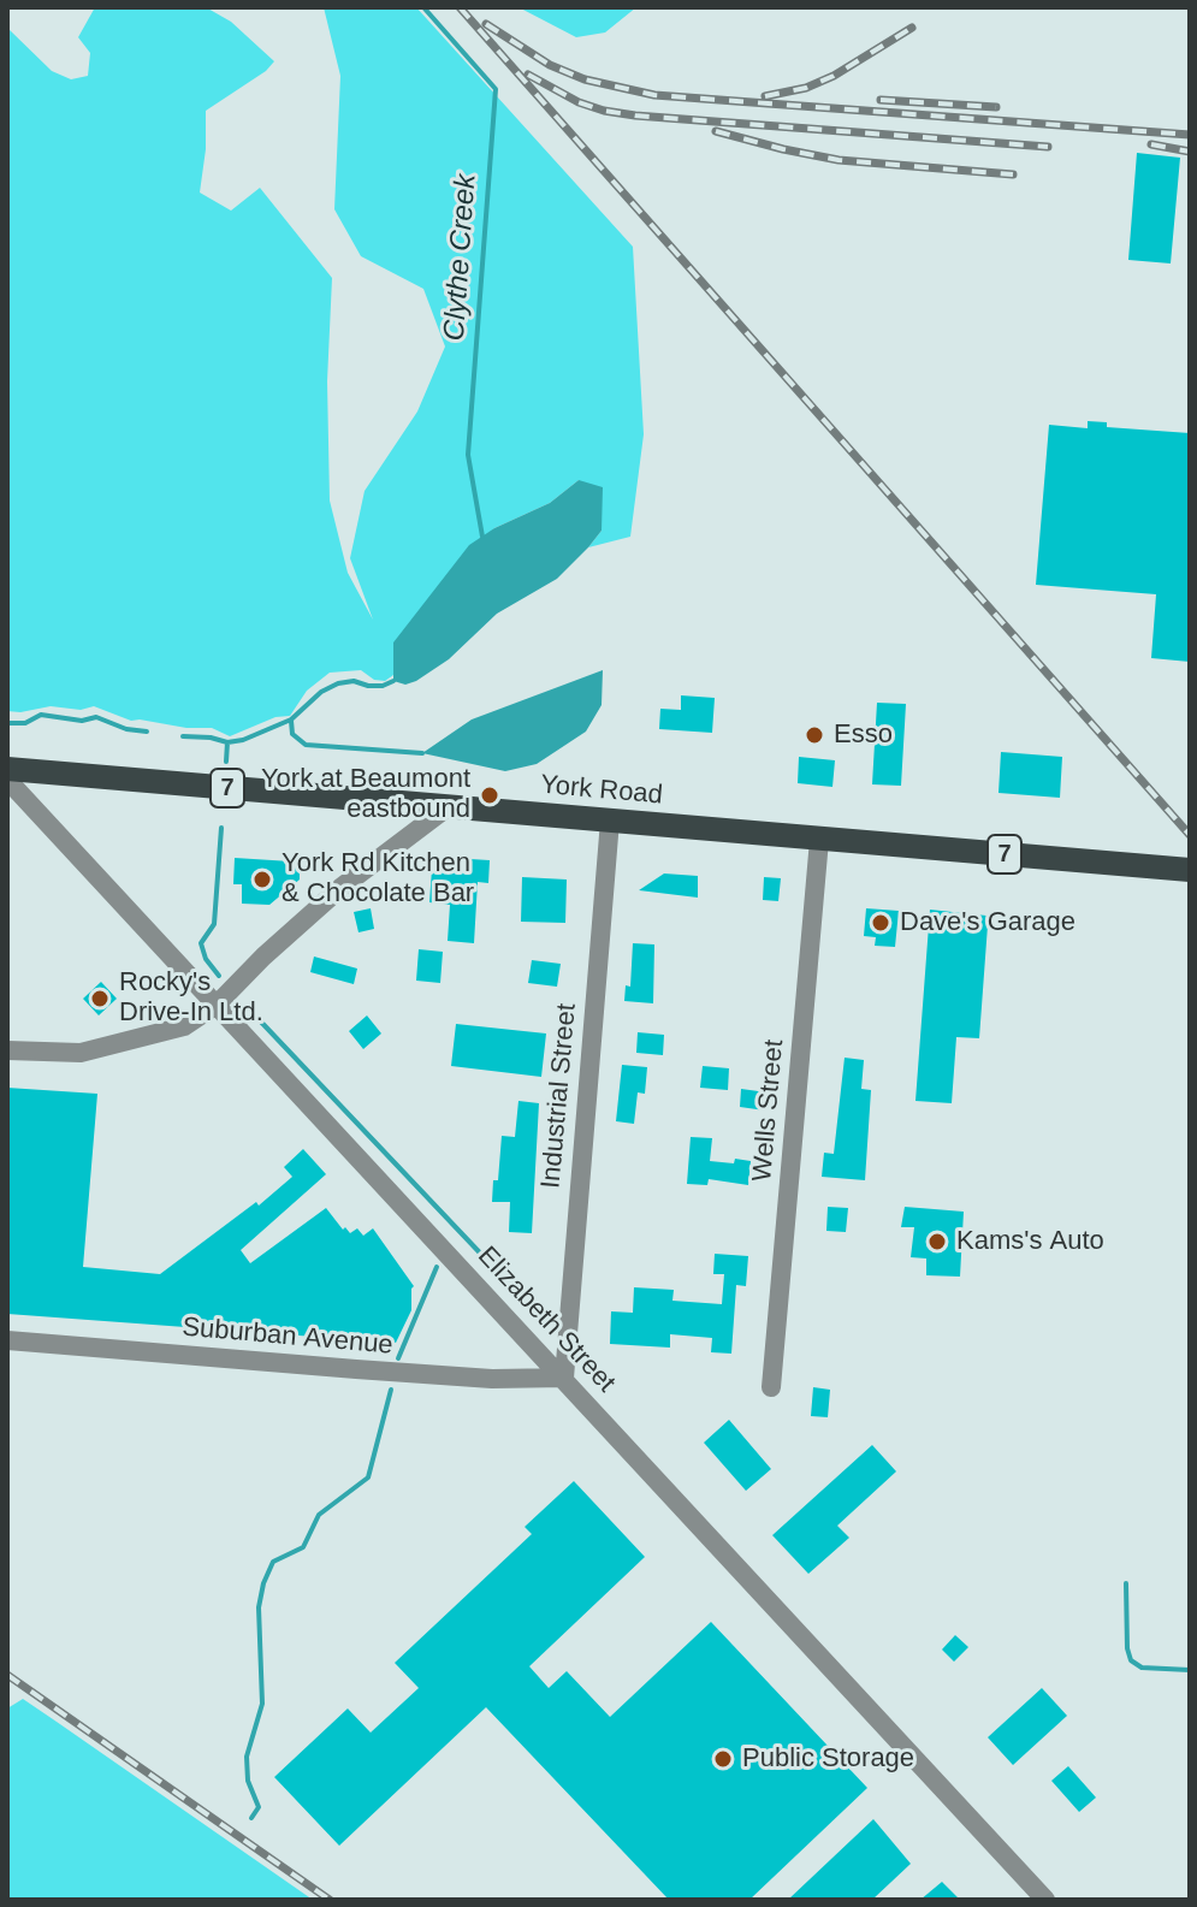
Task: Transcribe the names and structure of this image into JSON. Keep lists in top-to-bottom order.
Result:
{
  "streets": {
    "main road": ["7", "York Road"],
    "street": [
      "Industrial Street",
      "Wells Street",
      "Elizabeth Street",
      "Suburban Avenue"
    ]
  },
  "crossings": [
    ["York Road", "Industrial Street"],
    ["York Road", "Wells Street"],
    ["Industrial Street", "Elizabeth Street"],
    ["Industrial Street", "Suburban Avenue"],
    ["Elizabeth Street", "Suburban Avenue"]
  ],
  "water": ["Clythe Creek"],
  "places": [
    "Esso",
    "York at Beaumont eastbound",
    "York Rd Kitchen & Chocolate Bar",
    "Dave's Garage",
    "Rocky's Drive-In Ltd.",
    "Kams's Auto",
    "Public Storage"
  ]
}
